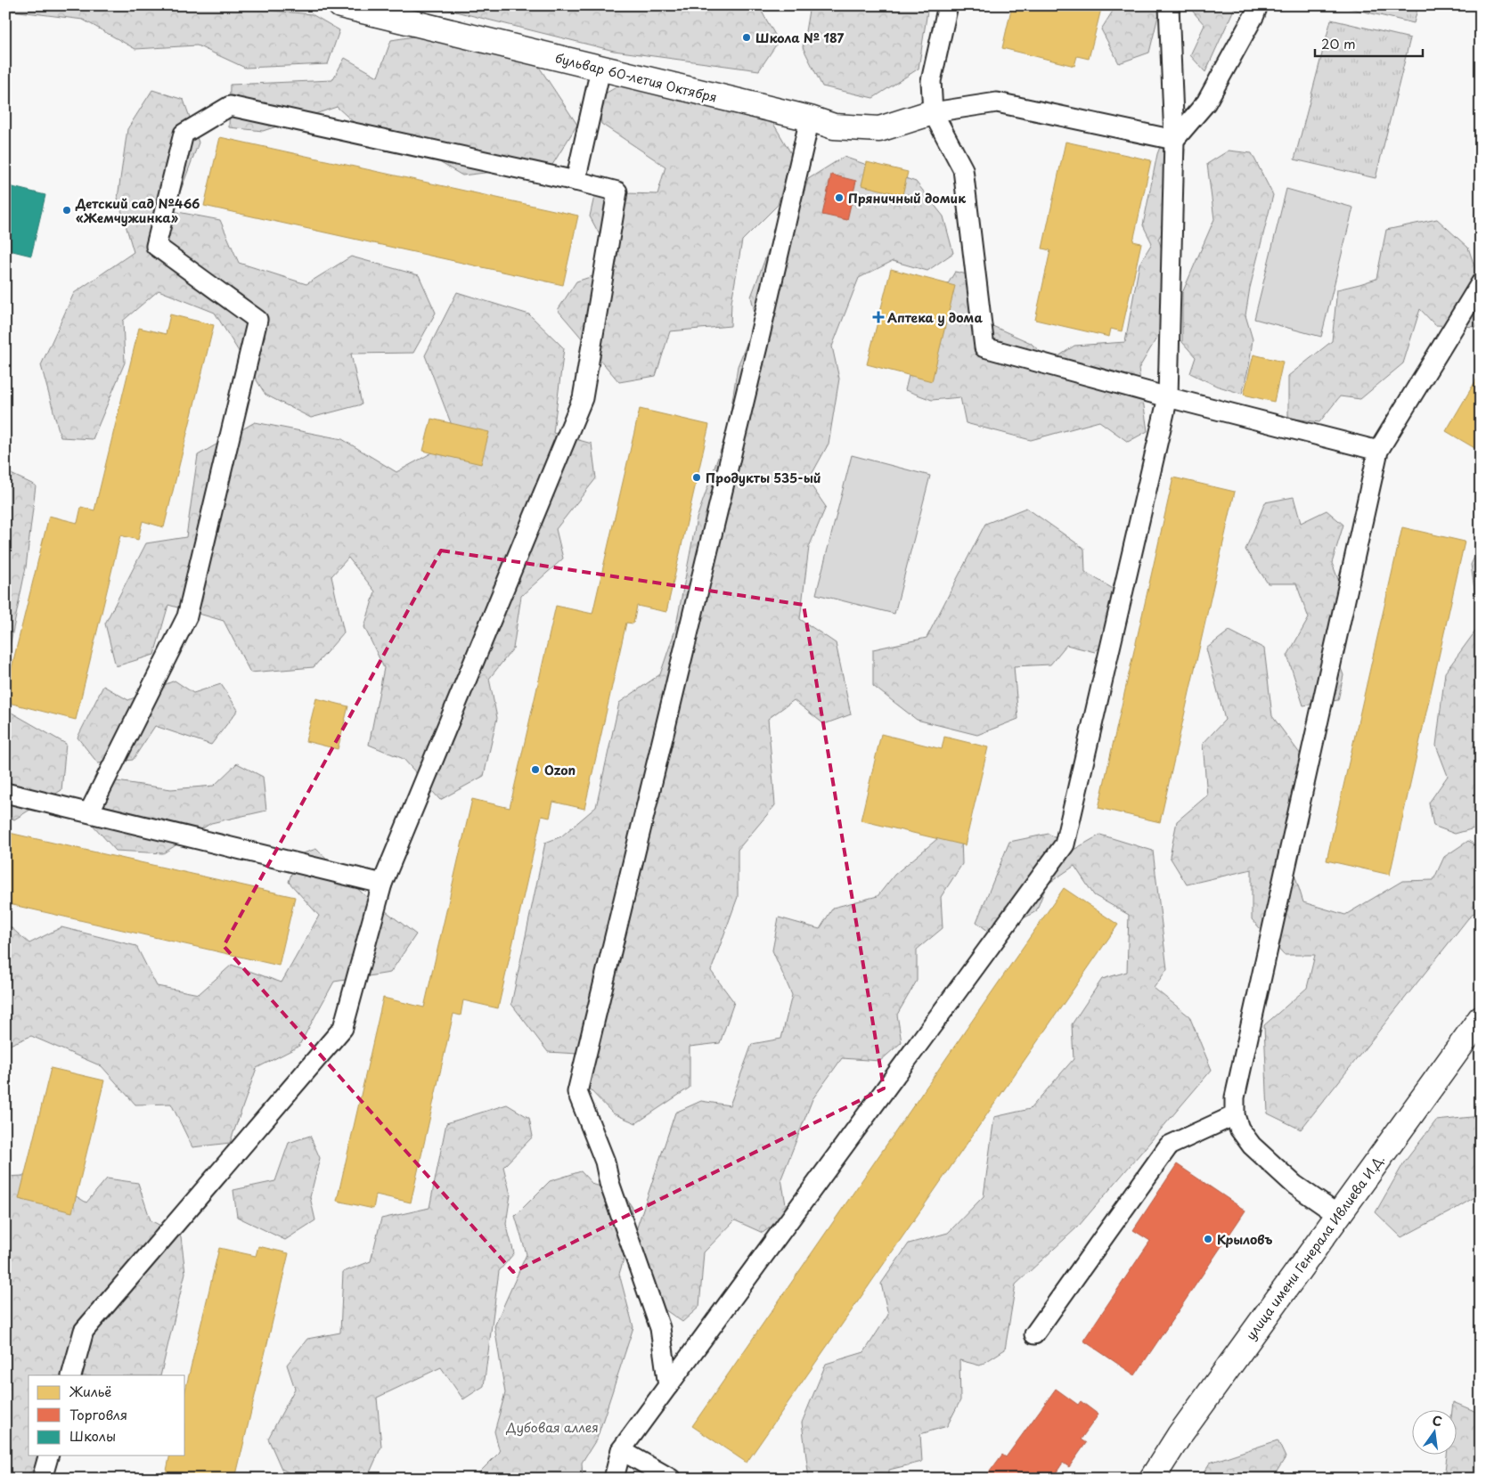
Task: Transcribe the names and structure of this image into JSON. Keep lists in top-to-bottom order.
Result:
{
  "streets": {
    "street": ["бульвар 60-летия Октября", "улица имени Генерала Ивлиева И.Д."]
  },
  "parks": ["Дубовая аллея"],
  "places": {
    "other": [
      "Школа № 187",
      "Пряничный домик",
      "Детский сад №466 «Жемчужинка»",
      "Продукты 535-ый",
      "Ozon",
      "Крыловъ"
    ],
    "health": ["Аптека у дома"]
  },
  "legend": ["Жильё", "Торговля", "Школы"],
  "scale_bar": "20 m",
  "north": "top"
}
